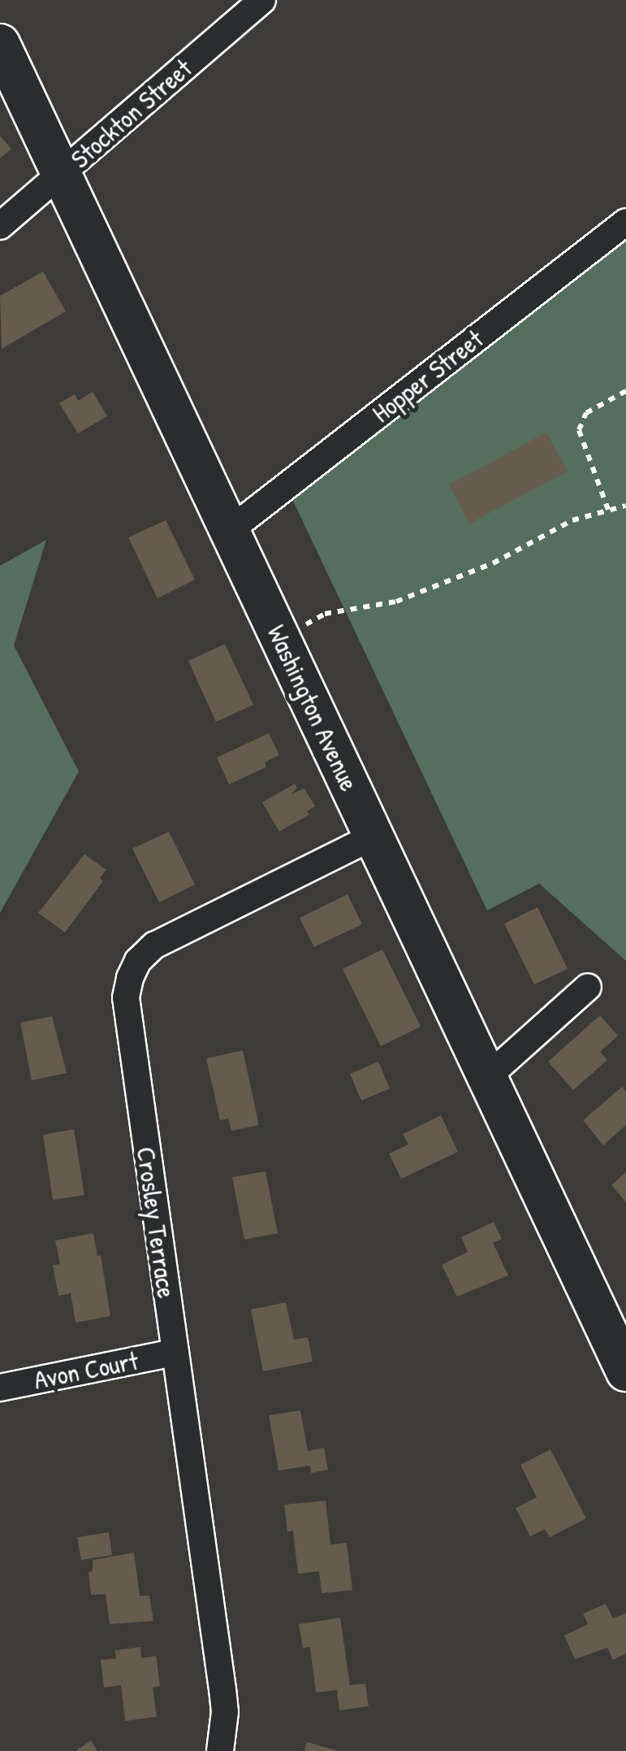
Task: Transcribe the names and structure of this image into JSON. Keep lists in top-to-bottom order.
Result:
{
  "streets": {
    "street": [
      "Stockton Street",
      "Hopper Street",
      "Washington Avenue",
      "Crosley Terrace",
      "Avon Court"
    ]
  },
  "crossings": [
    ["Stockton Street", "Washington Avenue"],
    ["Hopper Street", "Washington Avenue"],
    ["Washington Avenue", "Crosley Terrace"],
    ["Crosley Terrace", "Avon Court"]
  ]
}
